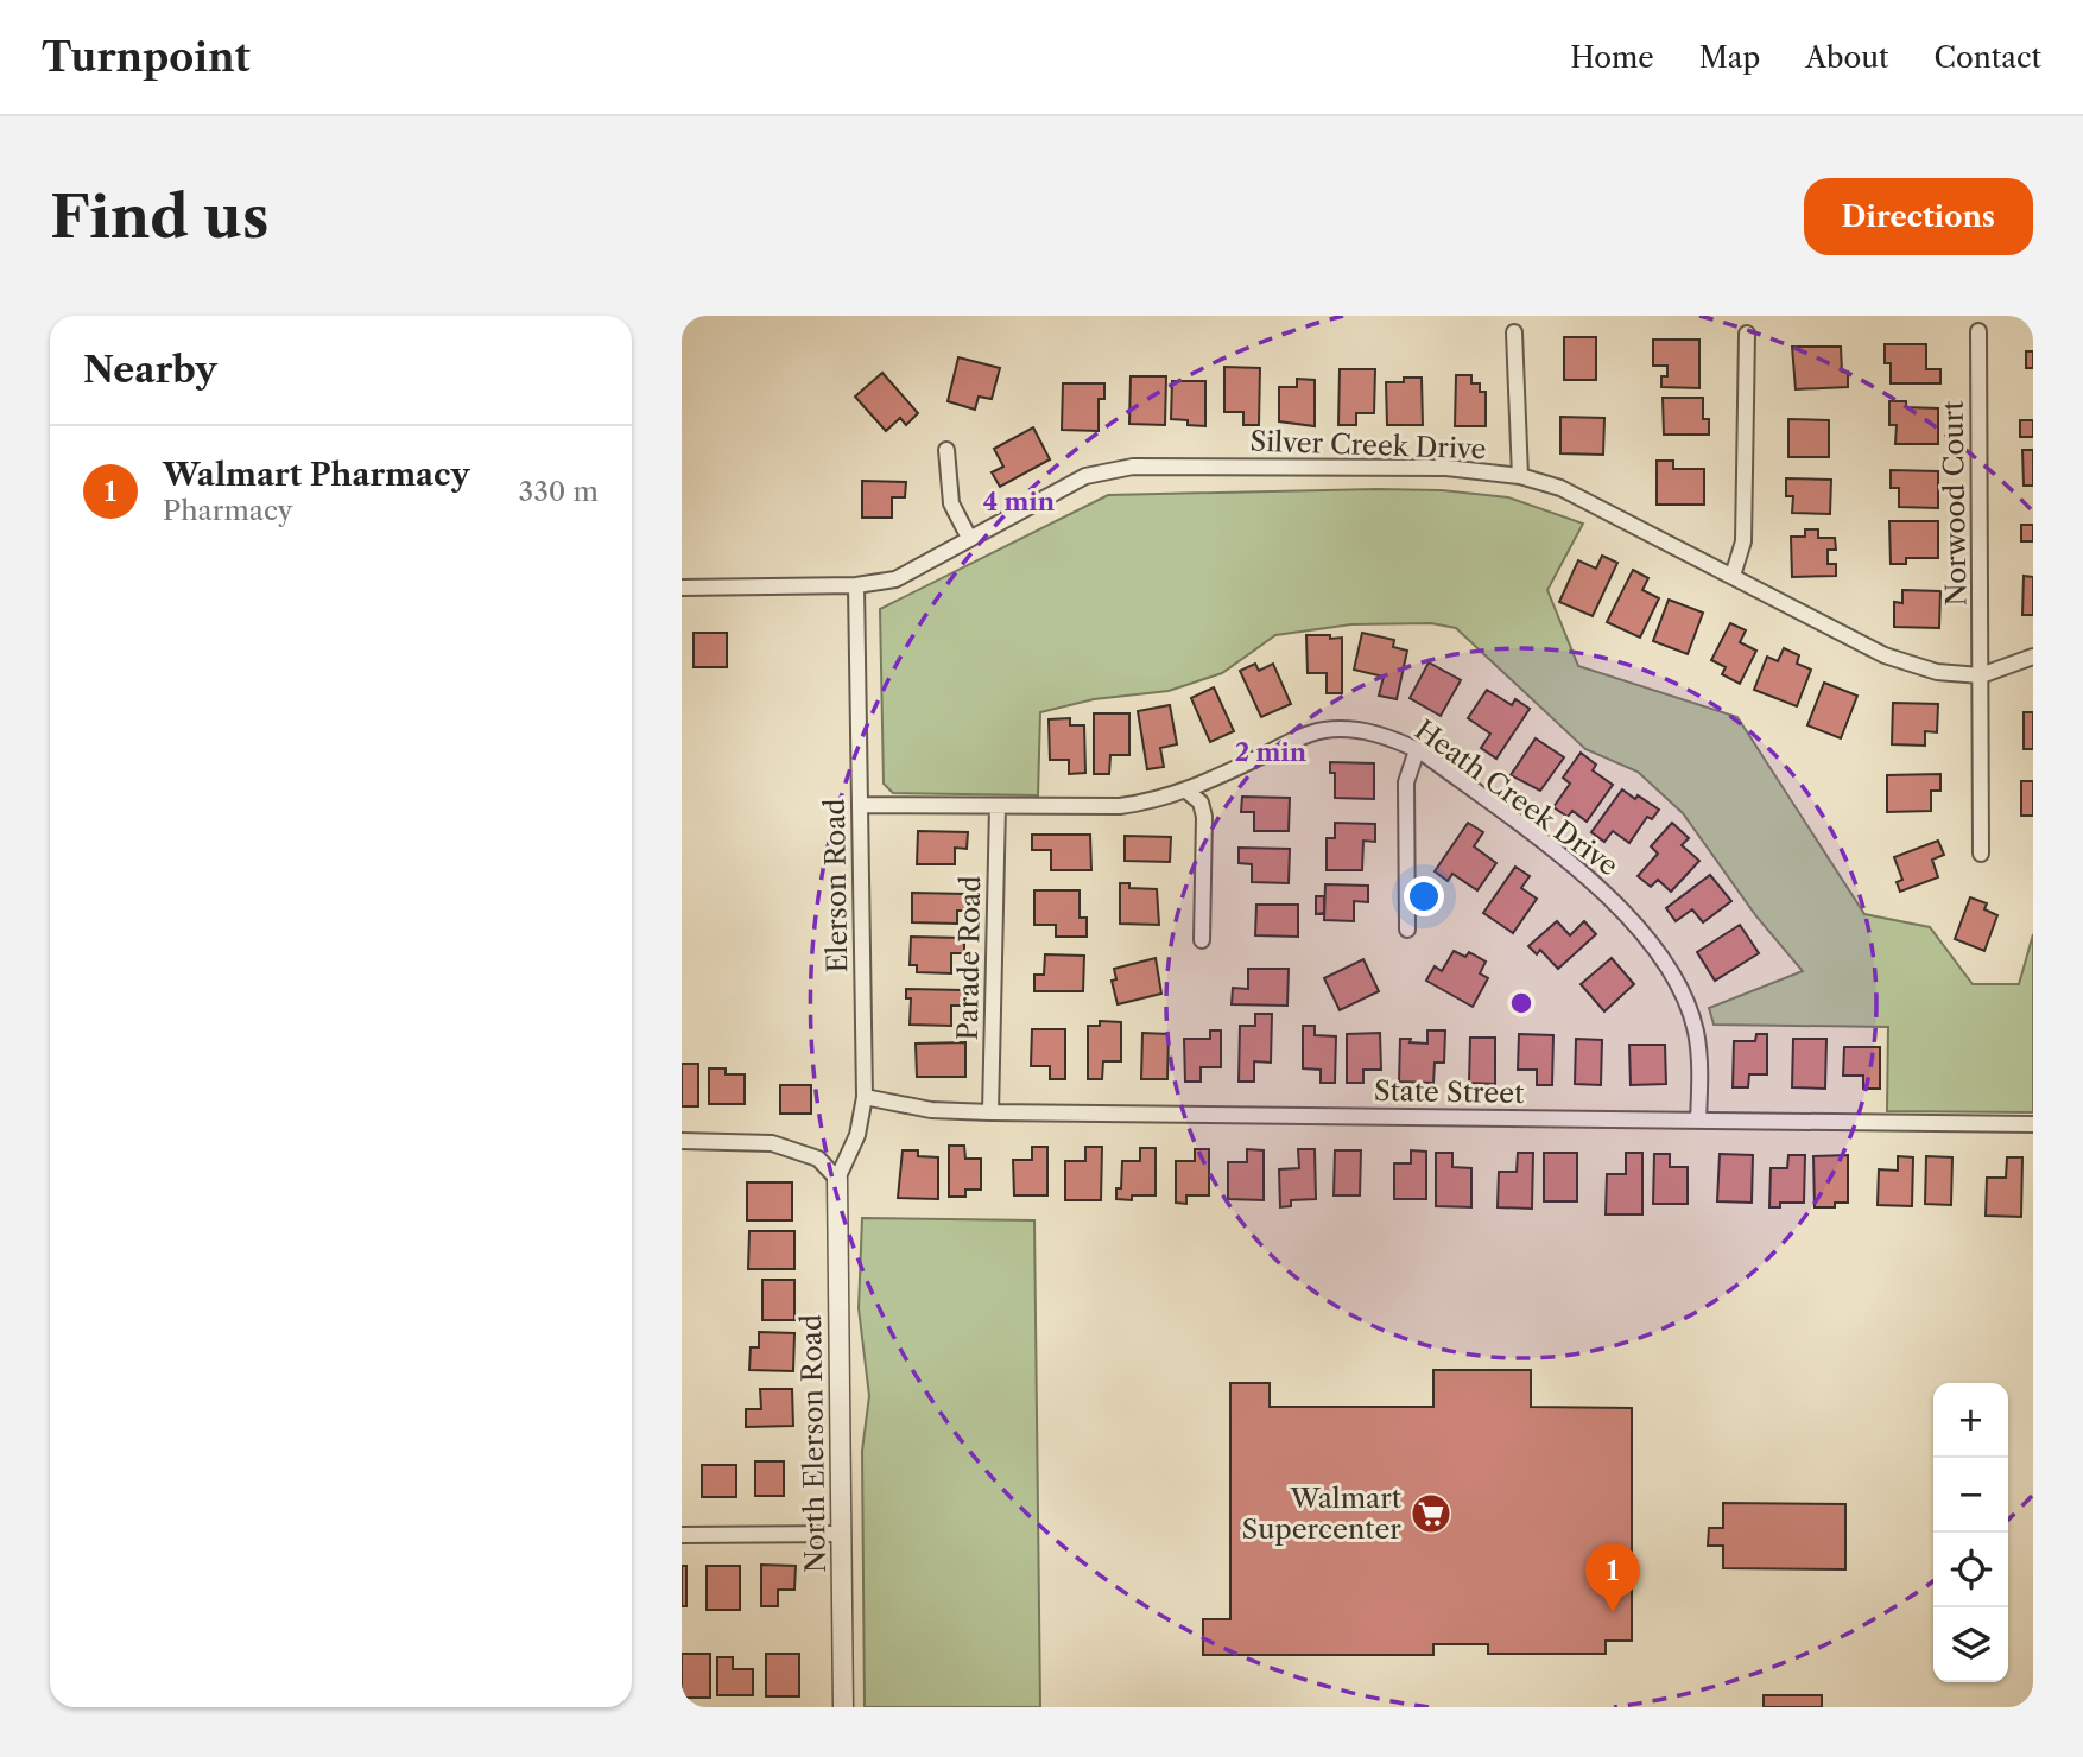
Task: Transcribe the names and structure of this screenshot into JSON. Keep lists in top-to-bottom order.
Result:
{
  "streets": {
    "street": [
      "Silver Creek Drive",
      "Norwood Court",
      "Heath Creek Drive",
      "Elerson Road",
      "Parade Road",
      "State Street",
      "North Elerson Road"
    ]
  },
  "crossings": [
    ["Silver Creek Drive", "Norwood Court"],
    ["Silver Creek Drive", "Elerson Road"],
    ["Heath Creek Drive", "Elerson Road"],
    ["Heath Creek Drive", "Parade Road"],
    ["Heath Creek Drive", "State Street"],
    ["Elerson Road", "State Street"],
    ["Elerson Road", "North Elerson Road"],
    ["Parade Road", "State Street"]
  ],
  "places": {
    "supermarket": ["Walmart Supercenter"]
  },
  "page": {
    "header": "Turnpoint",
    "nav": [
      "Home",
      "Map",
      "About",
      "Contact"
    ],
    "buttons": "Directions",
    "title": "Find us",
    "heading": "Nearby",
    "list": [
      {
        "mark": "1",
        "name": "Walmart Pharmacy",
        "note": "Pharmacy",
        "value": "330 m"
      }
    ],
    "map_buttons": ["+", "−"],
    "pins": "1"
  },
  "rings": ["4 min", "2 min"]
}
